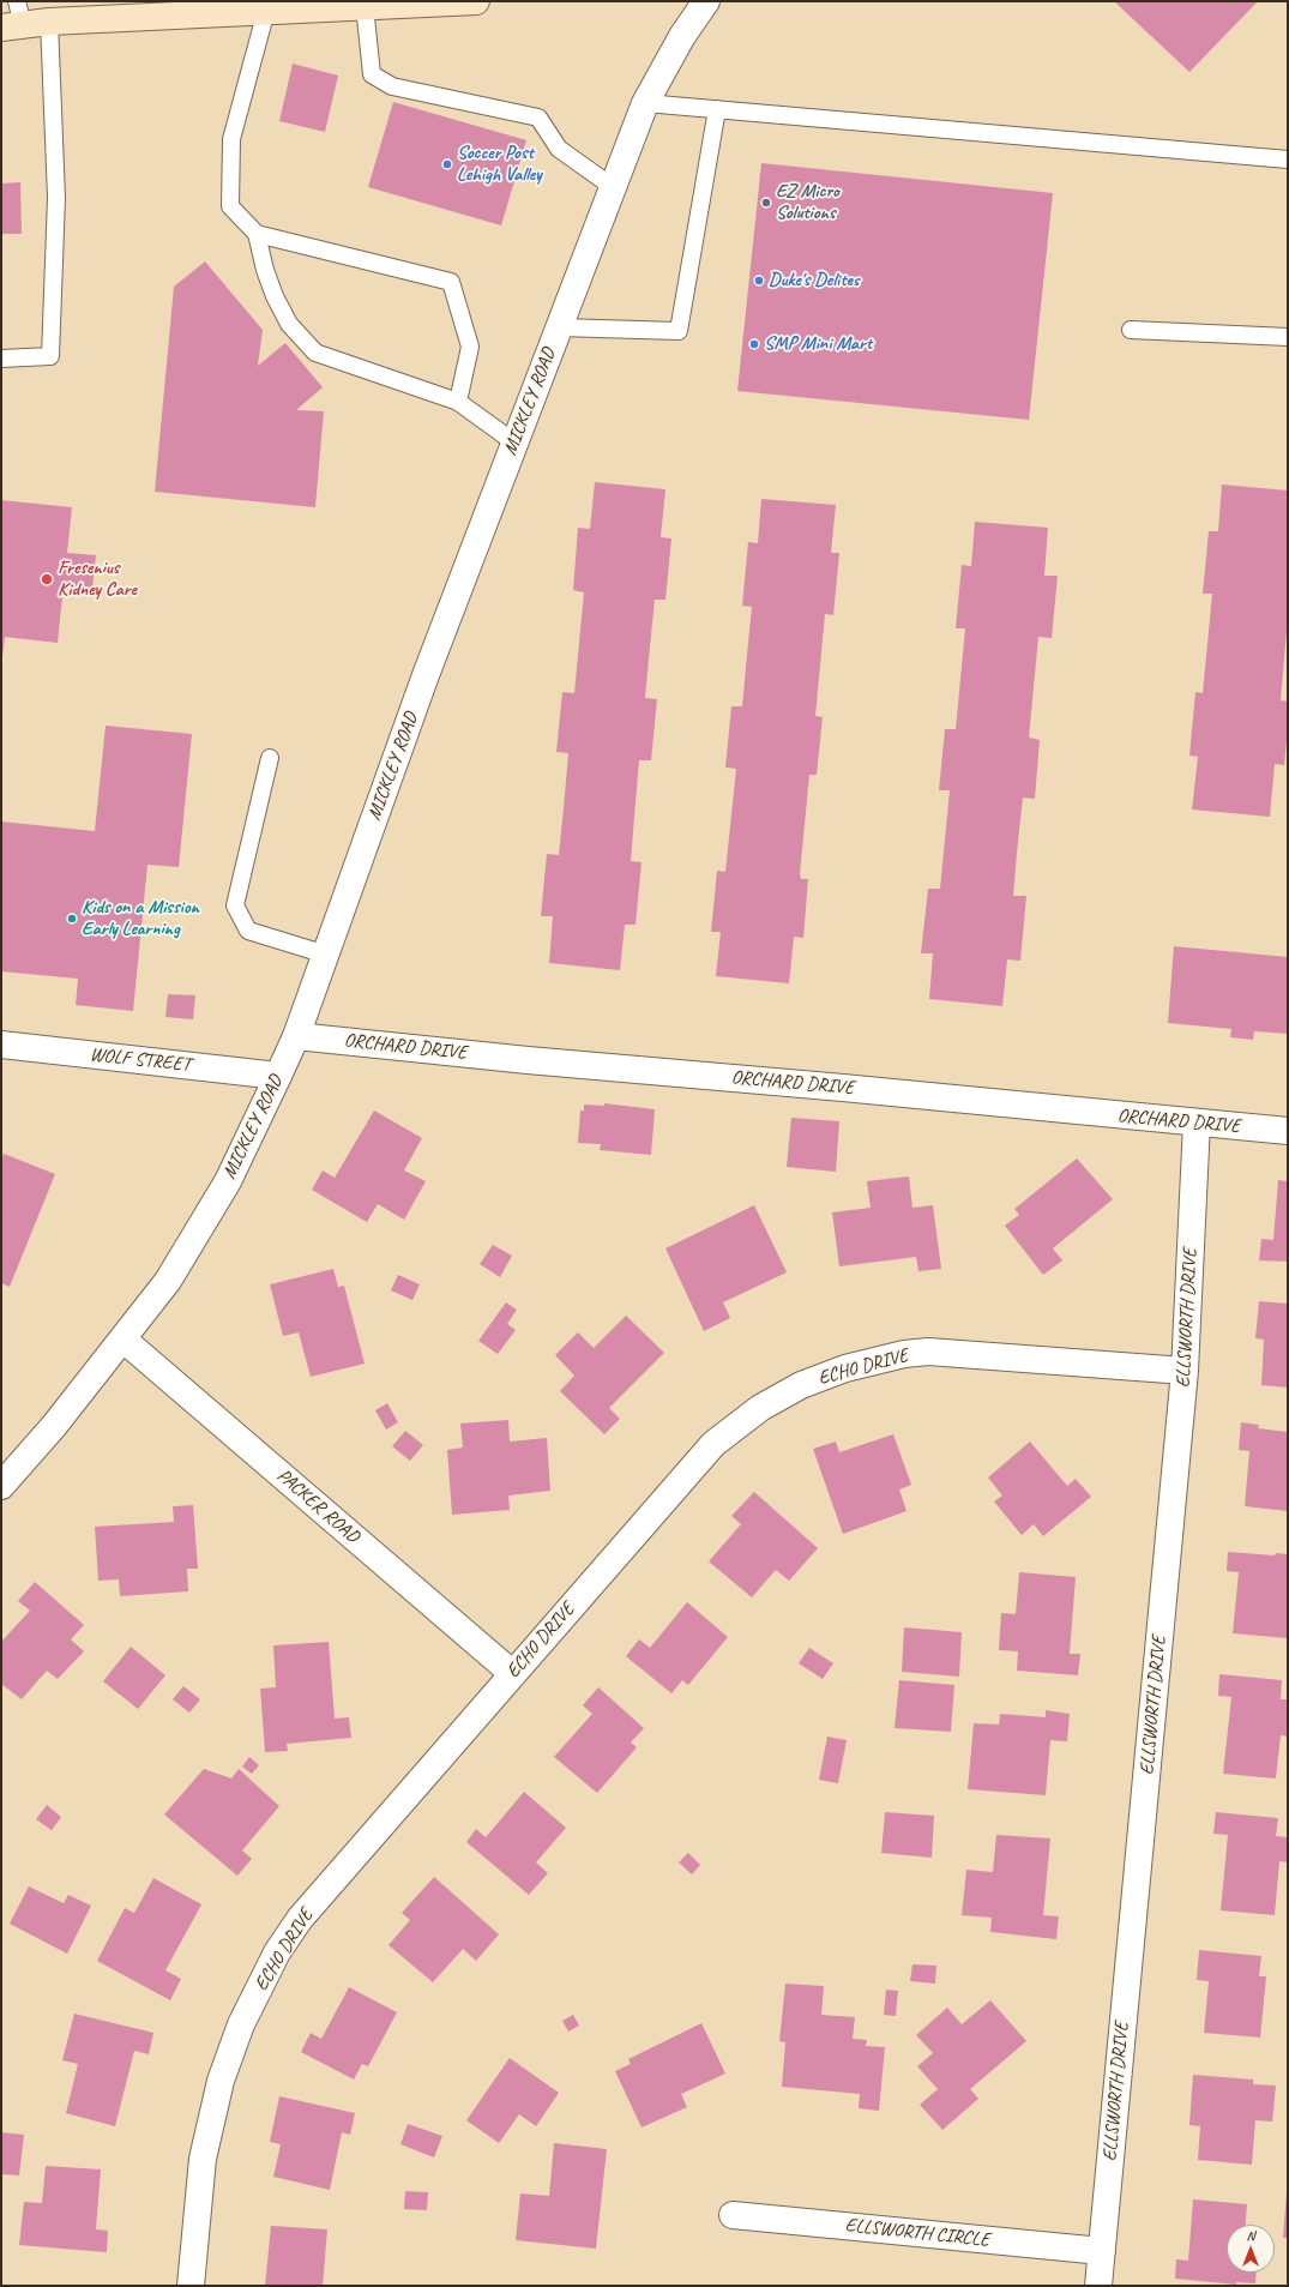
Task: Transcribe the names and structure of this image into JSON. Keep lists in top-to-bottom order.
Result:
{
  "streets": {
    "street": [
      "MICKLEY ROAD",
      "ORCHARD DRIVE",
      "WOLF STREET",
      "ELLSWORTH DRIVE",
      "ECHO DRIVE",
      "PACKER ROAD",
      "ELLSWORTH CIRCLE"
    ]
  },
  "crossings": [
    ["MICKLEY ROAD", "ORCHARD DRIVE"],
    ["MICKLEY ROAD", "WOLF STREET"],
    ["MICKLEY ROAD", "PACKER ROAD"],
    ["ORCHARD DRIVE", "ELLSWORTH DRIVE"],
    ["ELLSWORTH DRIVE", "ECHO DRIVE"],
    ["ELLSWORTH DRIVE", "ELLSWORTH CIRCLE"],
    ["ECHO DRIVE", "PACKER ROAD"]
  ],
  "places": [
    "Soccer Post Lehigh Valley",
    "EZ Micro Solutions",
    "Duke's Delites",
    "SMP Mini Mart",
    "Fresenius Kidney Care",
    "Kids on a Mission Early Learning"
  ],
  "north": "top"
}
